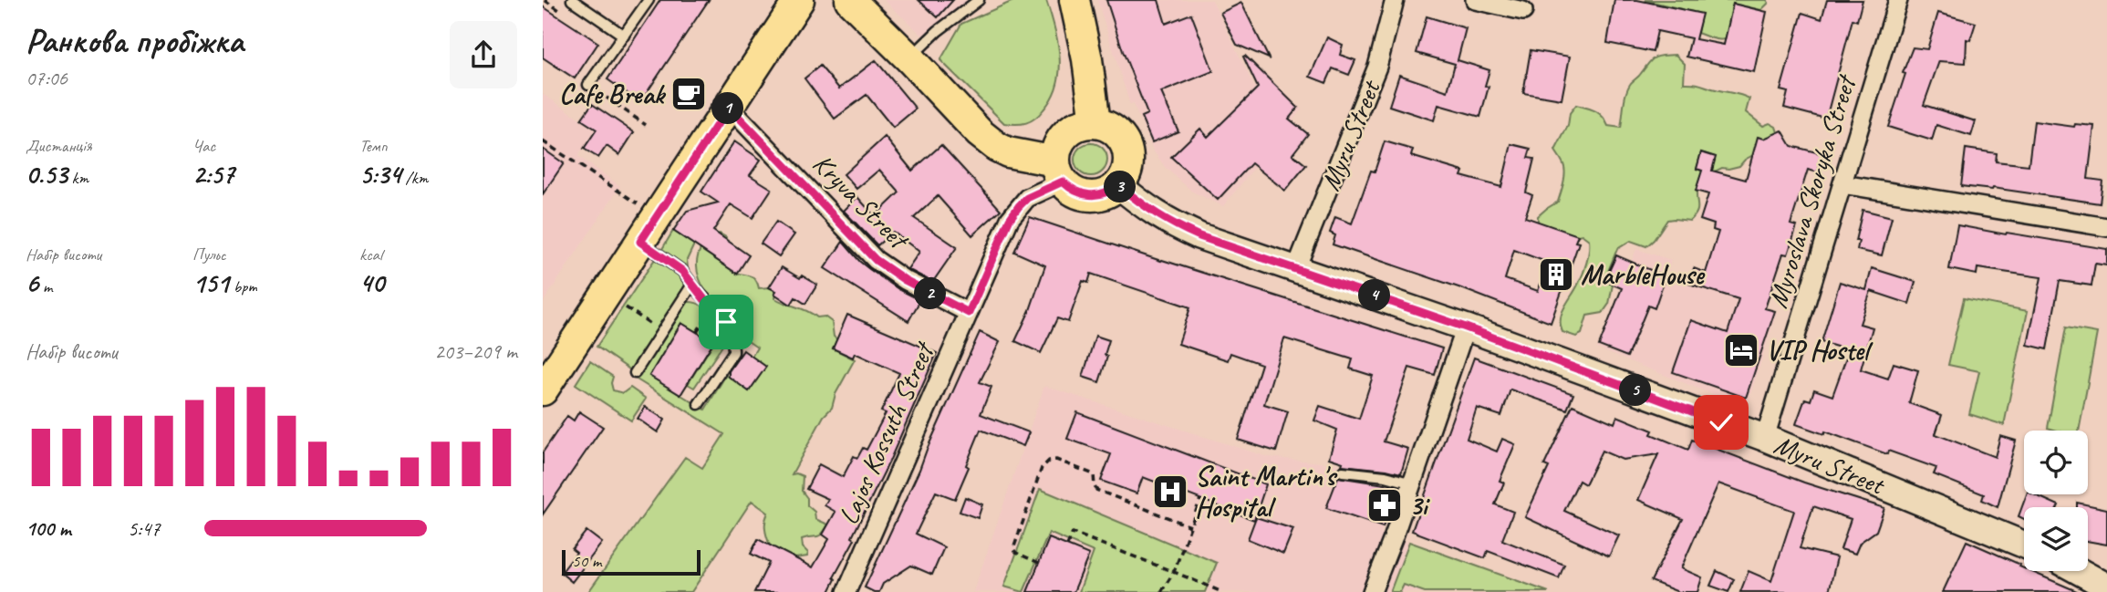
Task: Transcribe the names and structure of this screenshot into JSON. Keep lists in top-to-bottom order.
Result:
{
  "streets": {
    "main road": ["Myru Street"],
    "street": ["Myroslava Skoryka Street", "Kryva Street", "Lajos Kossuth Street"]
  },
  "crossings": [
    ["Myru Street", "Myroslava Skoryka Street"],
    ["Myru Street", "Lajos Kossuth Street"],
    ["Kryva Street", "Lajos Kossuth Street"]
  ],
  "places": {
    "cafe": ["Cafe Break"],
    "building": ["MarbleHouse"],
    "hotel": ["VIP Hostel"],
    "hospital": ["Saint Martin's Hospital"],
    "pharmacy": ["3i"]
  },
  "scale_bar": "50 m",
  "page": {
    "heading": ["Ранкова пробіжка", "07:06"],
    "pins": [
      "1",
      "3",
      "2",
      "4",
      "5"
    ],
    "stats": [
      ["Дистанція", "0.53 km"],
      ["Час", "2:57"],
      ["Темп", "5:34 /km"],
      ["Набір висоти", "6 m"],
      ["Пульс", "151 bpm"],
      ["kcal", "40"]
    ],
    "chart": ["Набір висоти", "203–209 m"],
    "list": [
      {
        "name": "100 m",
        "note": "5:47"
      }
    ],
    "scale": "50 m"
  }
}
